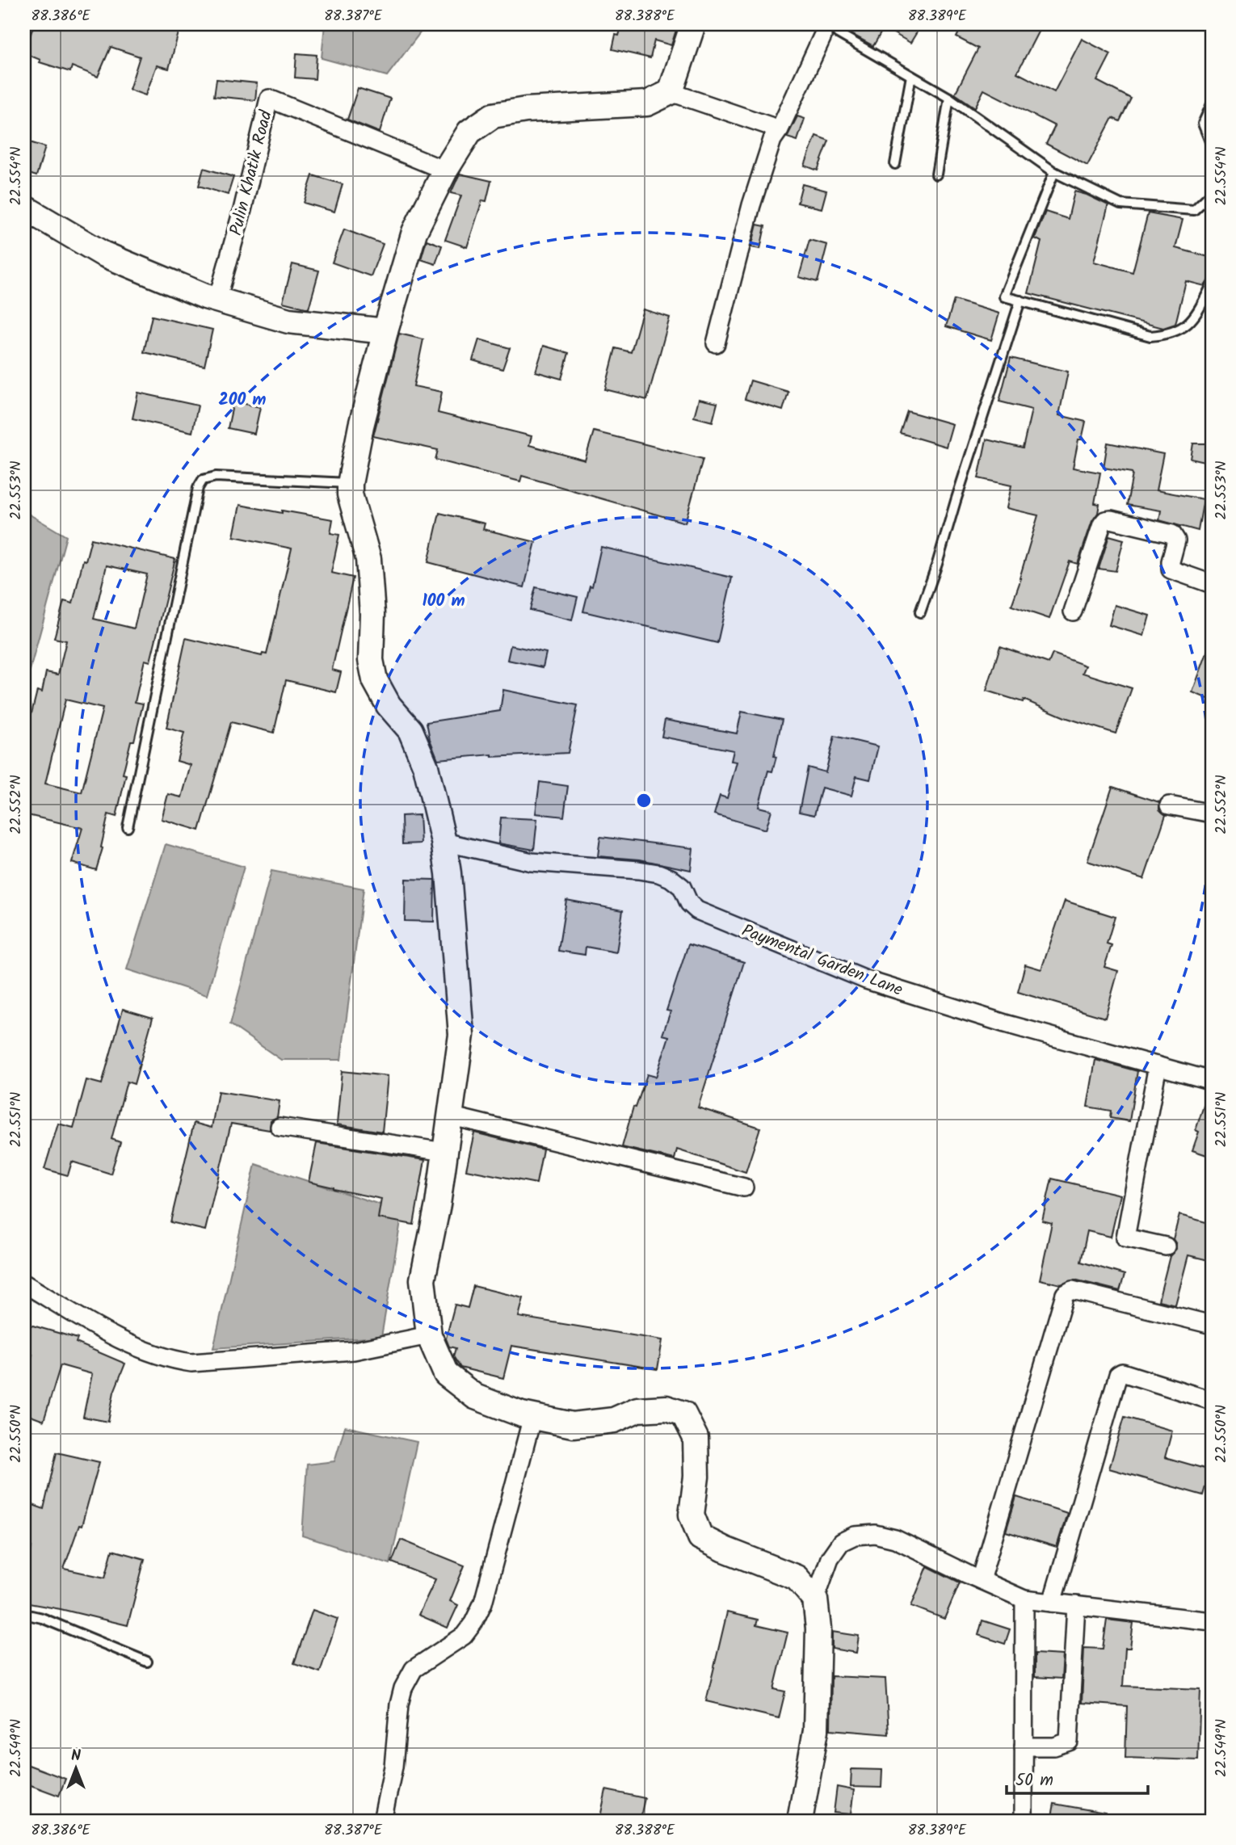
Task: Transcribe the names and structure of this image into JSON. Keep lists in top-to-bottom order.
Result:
{
  "streets": {
    "street": ["Pulin Khatik Road", "Paymental Garden Lane"]
  },
  "scale_bar": "50 m",
  "north": "top",
  "coordinates": [
    "88.386°E",
    "88.387°E",
    "88.388°E",
    "88.389°E",
    "22.554°N",
    "22.553°N",
    "22.552°N",
    "22.551°N",
    "22.550°N",
    "22.549°N"
  ],
  "rings": ["200 m", "100 m"]
}
